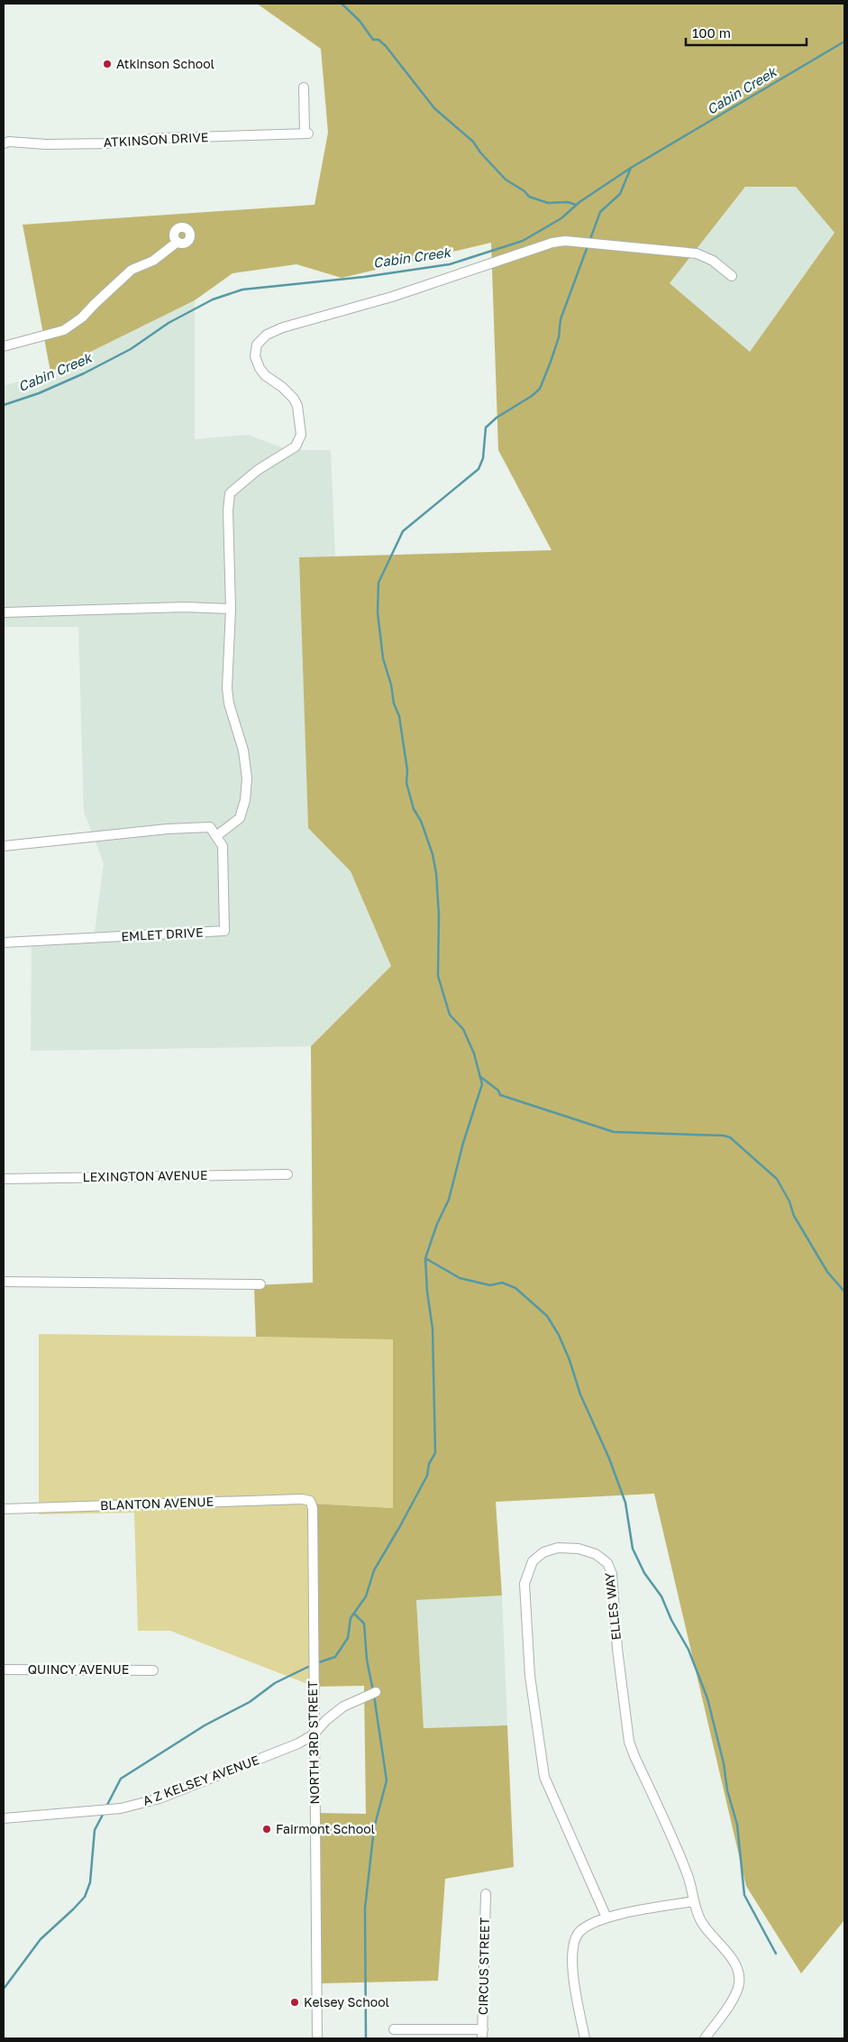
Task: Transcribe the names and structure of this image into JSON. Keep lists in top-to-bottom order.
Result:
{
  "streets": {
    "street": [
      "ATKINSON DRIVE",
      "EMLET DRIVE",
      "LEXINGTON AVENUE",
      "BLANTON AVENUE",
      "ELLES WAY",
      "QUINCY AVENUE",
      "NORTH 3RD STREET",
      "A Z KELSEY AVENUE",
      "CIRCUS STREET"
    ]
  },
  "crossings": [
    ["BLANTON AVENUE", "NORTH 3RD STREET"],
    ["NORTH 3RD STREET", "A Z KELSEY AVENUE"]
  ],
  "water": ["Cabin Creek"],
  "places": ["Atkinson School", "Fairmont School", "Kelsey School"],
  "scale_bar": "100 m"
}
